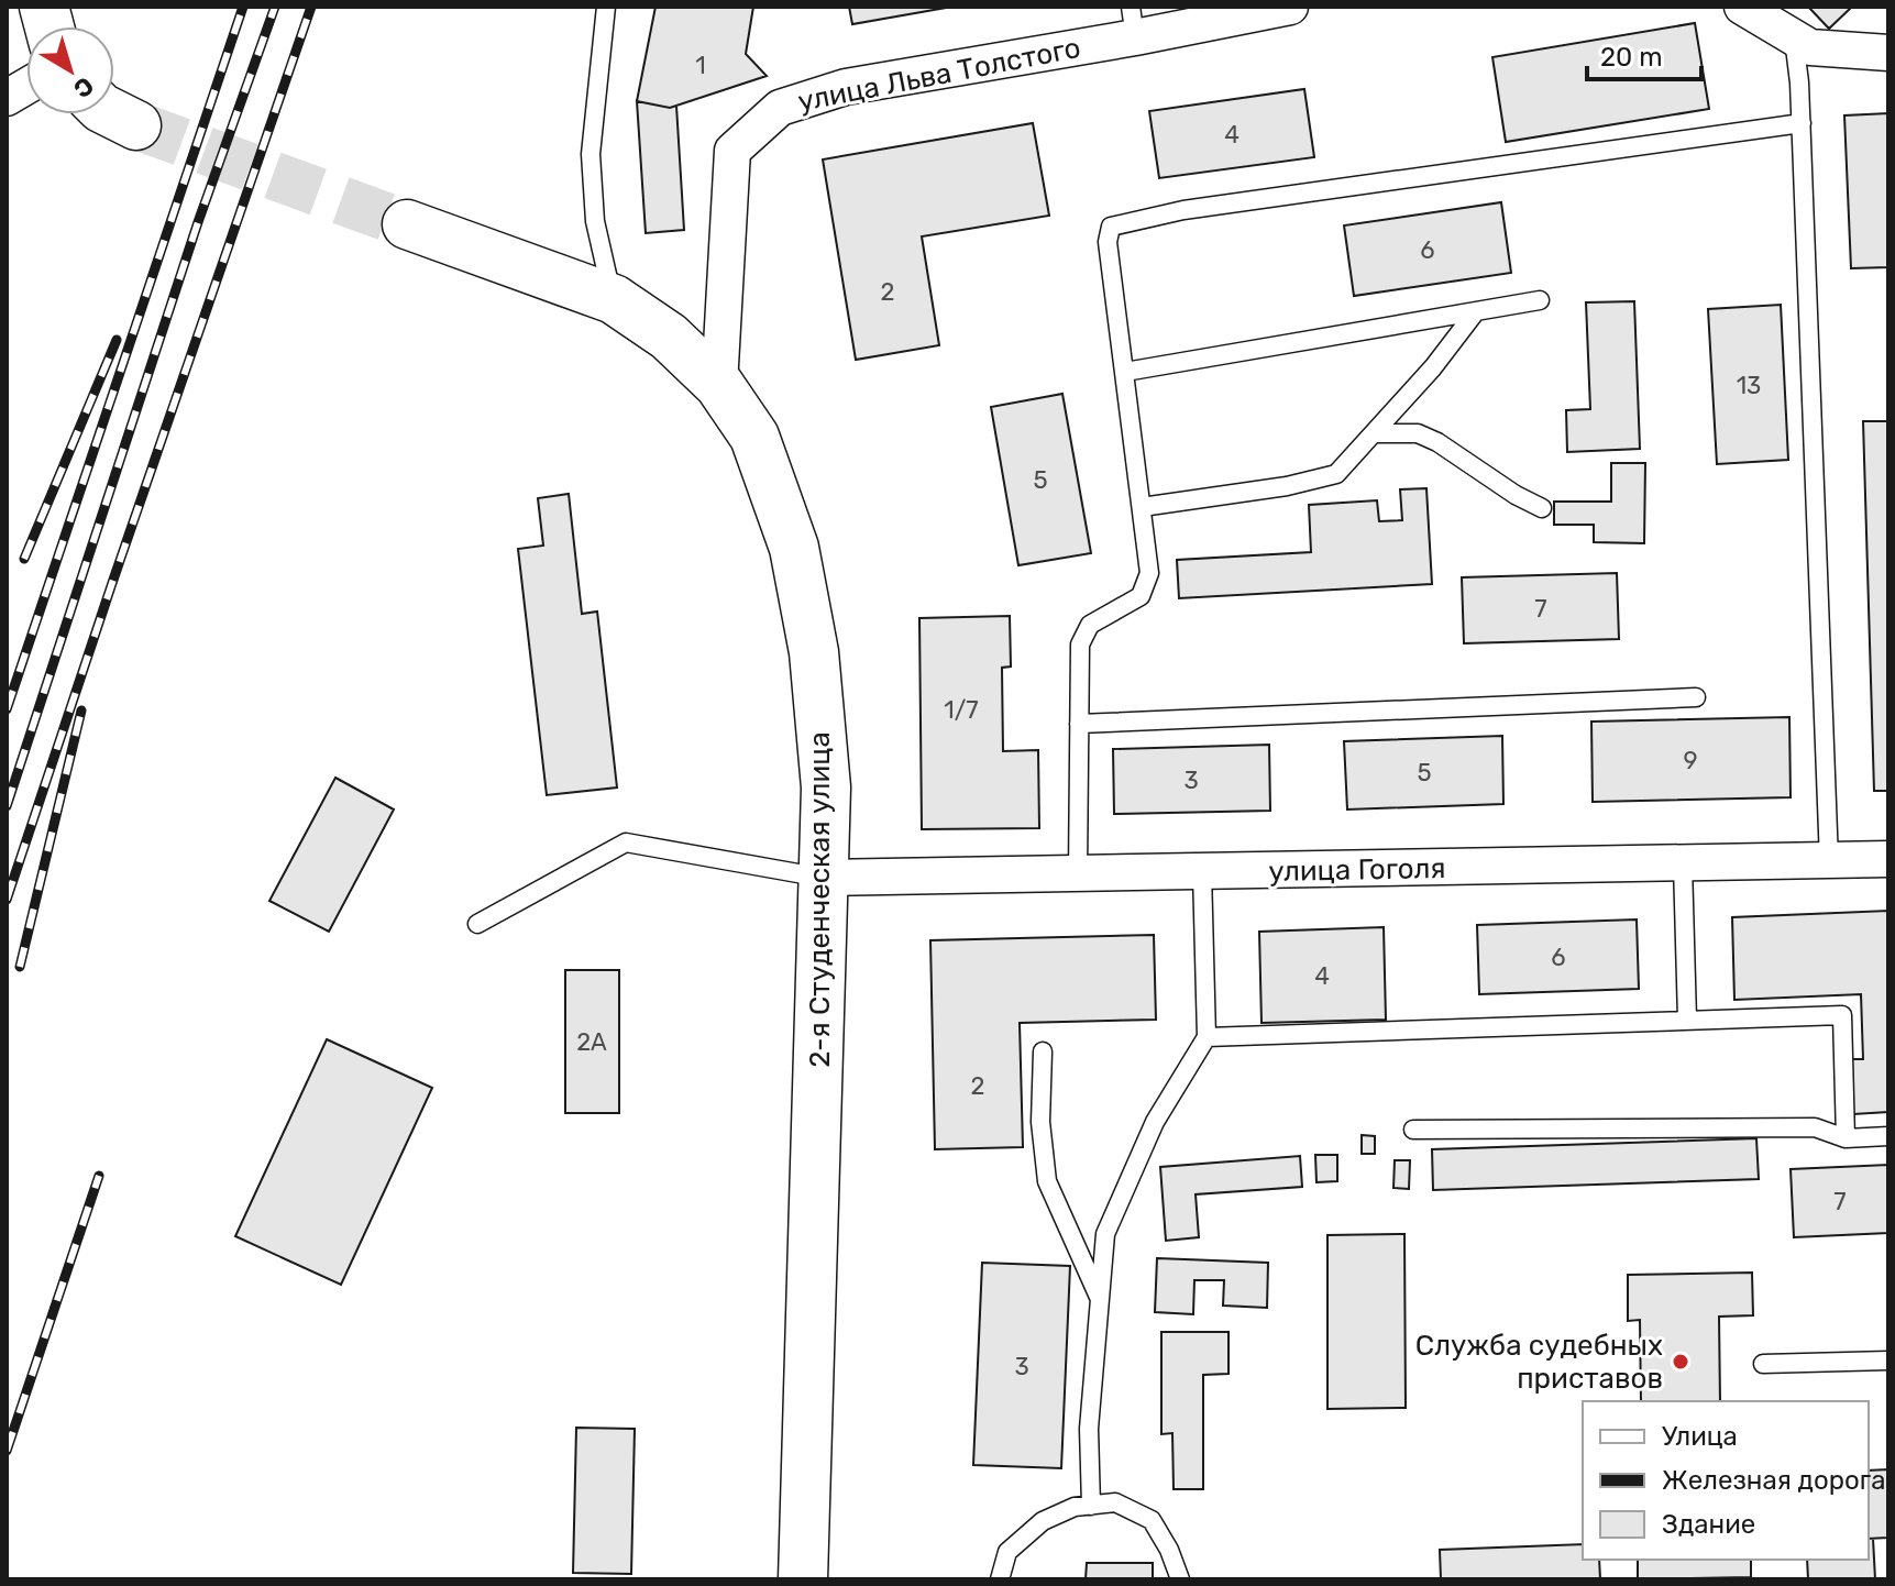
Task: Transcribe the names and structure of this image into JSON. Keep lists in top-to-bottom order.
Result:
{
  "streets": {
    "main road": ["2-я Студенческая улица"],
    "street": ["улица Льва Толстого", "улица Гоголя"]
  },
  "crossings": [
    ["улица Льва Толстого", "2-я Студенческая улица"],
    ["улица Гоголя", "2-я Студенческая улица"]
  ],
  "places": ["Служба судебных приставов"],
  "house_numbers": [
    "1",
    "4",
    "6",
    "2",
    "13",
    "5",
    "7",
    "1/7",
    "9",
    "5",
    "3",
    "6",
    "4",
    "2А",
    "2",
    "7",
    "3"
  ],
  "legend": ["Улица", "Железная дорога", "Здание"],
  "scale_bar": "20 m",
  "north": "bottom right"
}
